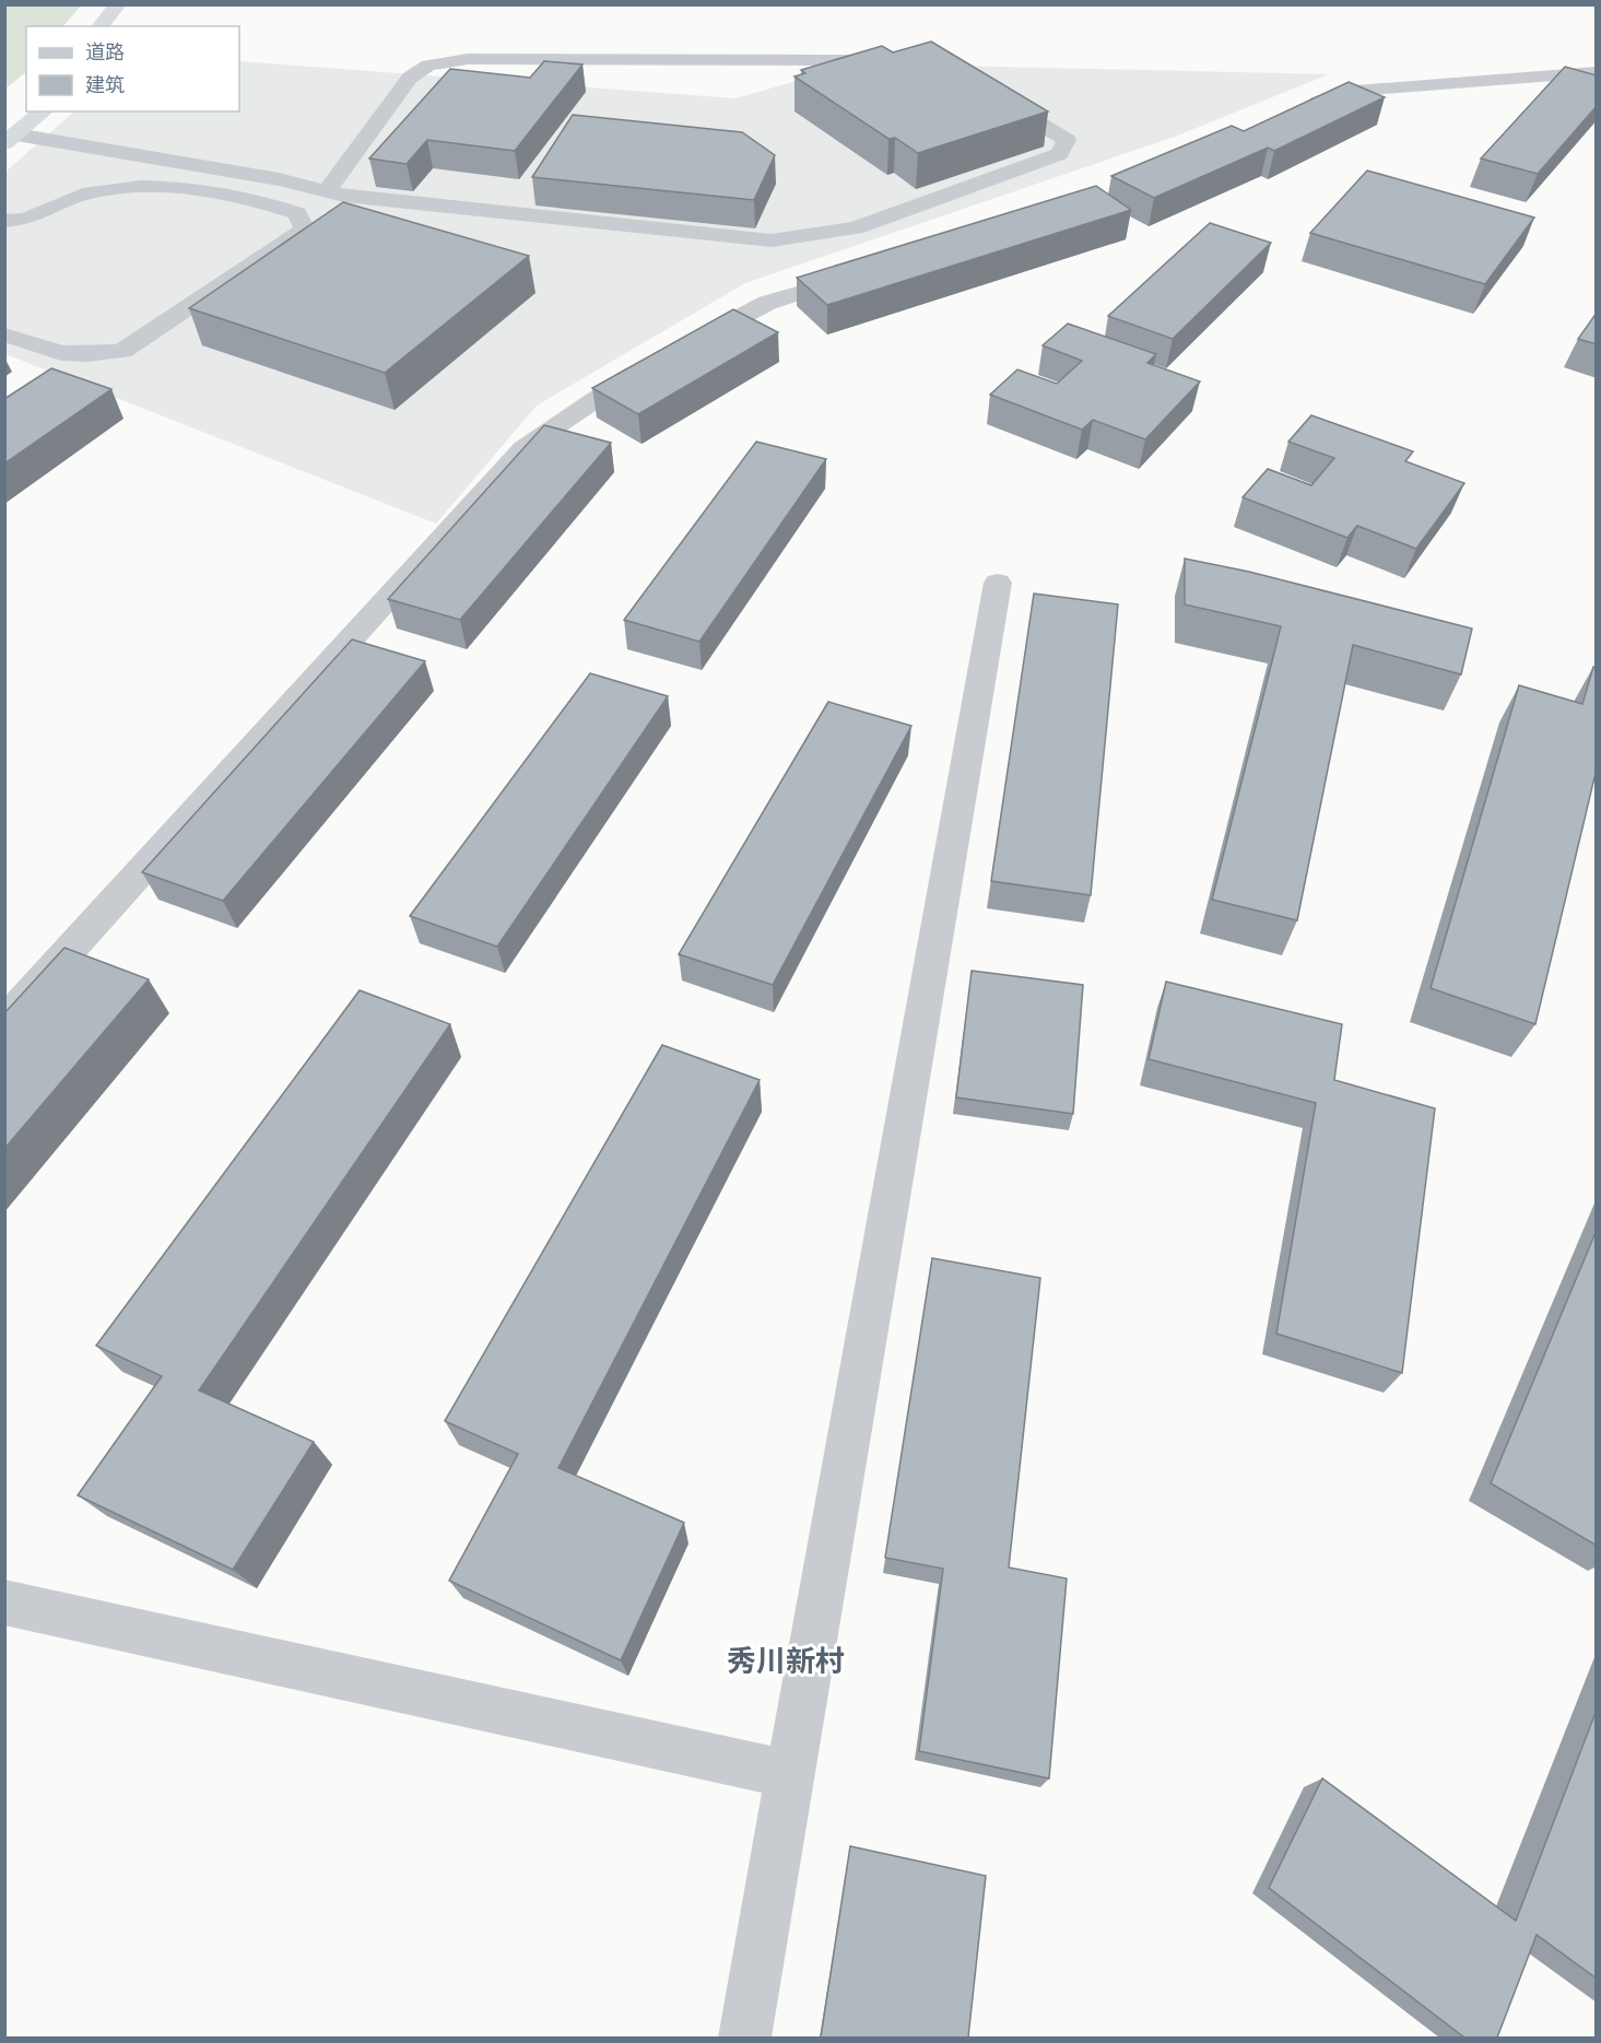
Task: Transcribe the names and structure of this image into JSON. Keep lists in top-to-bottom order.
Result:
{
  "districts": ["秀川新村"],
  "legend": ["道路", "建筑"]
}
